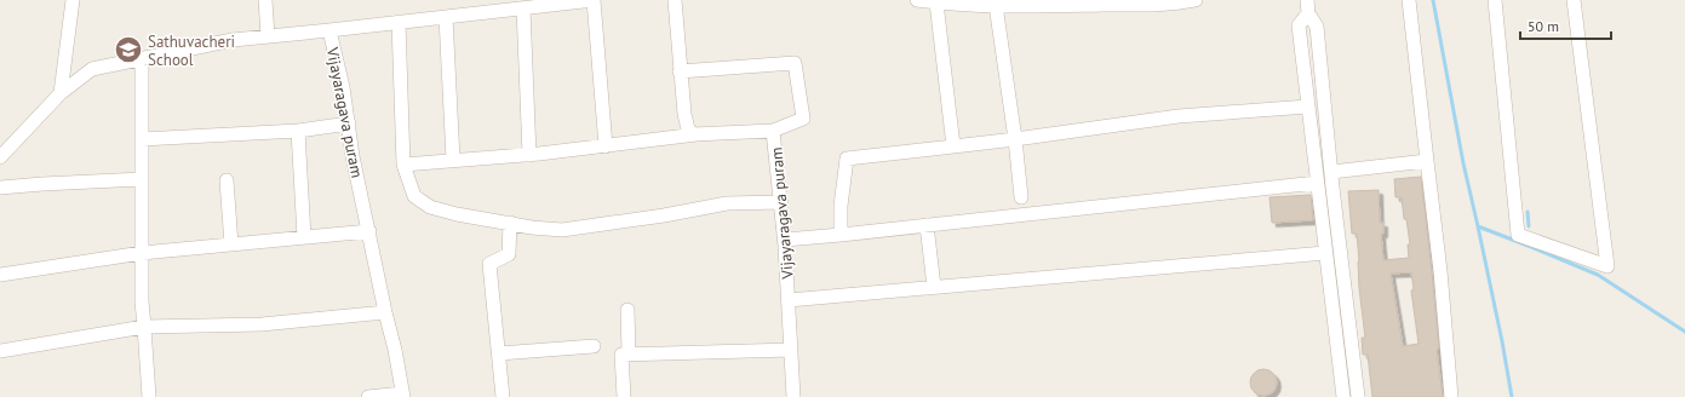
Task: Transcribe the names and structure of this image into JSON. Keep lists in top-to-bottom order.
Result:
{
  "streets": {
    "street": ["Vijayaragava puram"]
  },
  "places": {
    "school or university": ["Sathuvacheri School"]
  },
  "scale_bar": "50 m"
}
